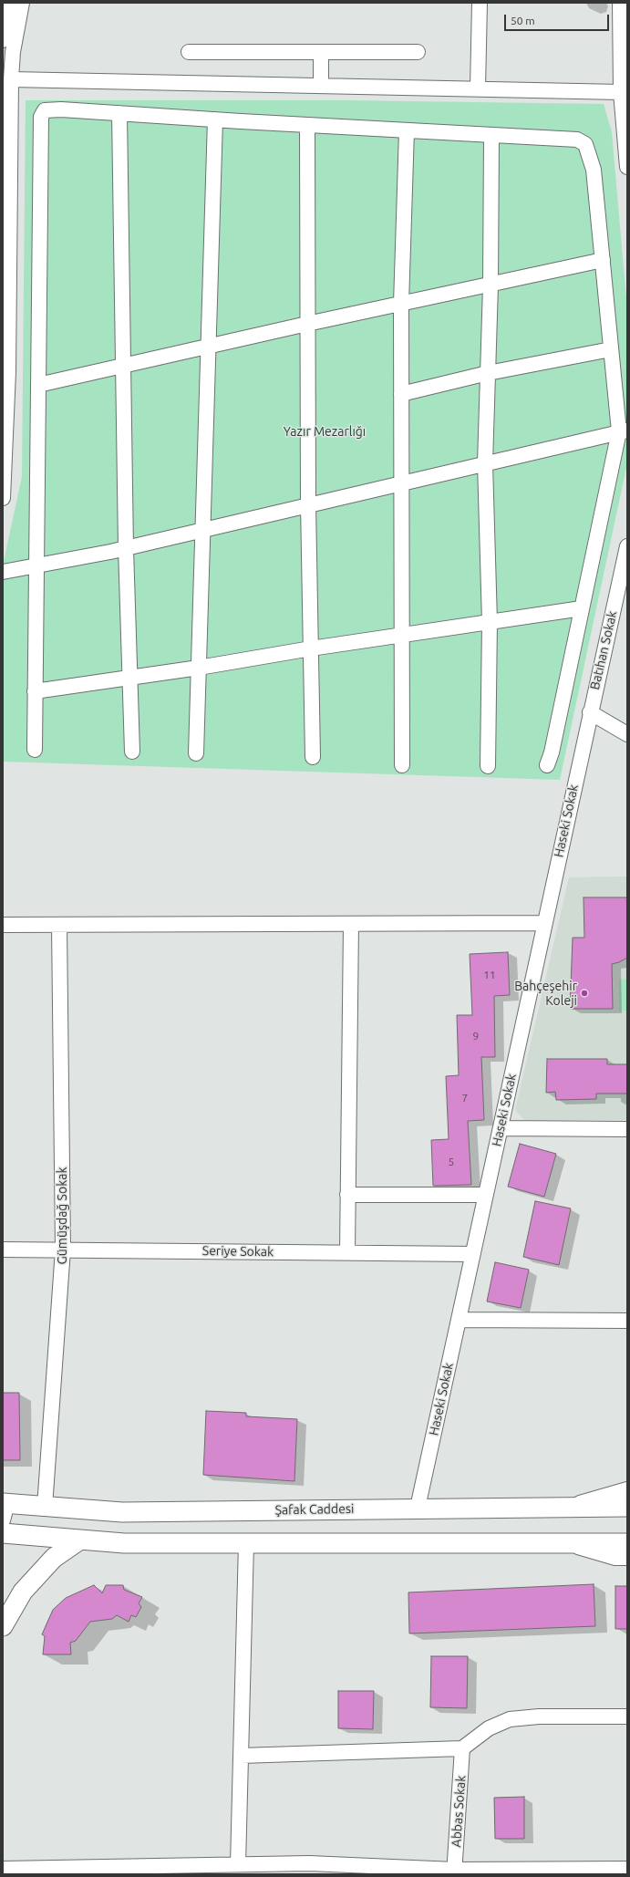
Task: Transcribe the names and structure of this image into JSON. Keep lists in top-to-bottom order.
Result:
{
  "streets": {
    "main road": ["Şafak Caddesi"],
    "street": [
      "Batıhan Sokak",
      "Haseki Sokak",
      "Gümüşdağ Sokak",
      "Seriye Sokak",
      "Abbas Sokak"
    ]
  },
  "crossings": [
    ["Batıhan Sokak", "Haseki Sokak"],
    ["Haseki Sokak", "Seriye Sokak"],
    ["Haseki Sokak", "Şafak Caddesi"],
    ["Gümüşdağ Sokak", "Seriye Sokak"],
    ["Gümüşdağ Sokak", "Şafak Caddesi"]
  ],
  "parks": ["Yazır Mezarlığı"],
  "places": ["Bahçeşehir Koleji"],
  "house_numbers": [
    "11",
    "9",
    "7",
    "5"
  ],
  "scale_bar": "50 m"
}
